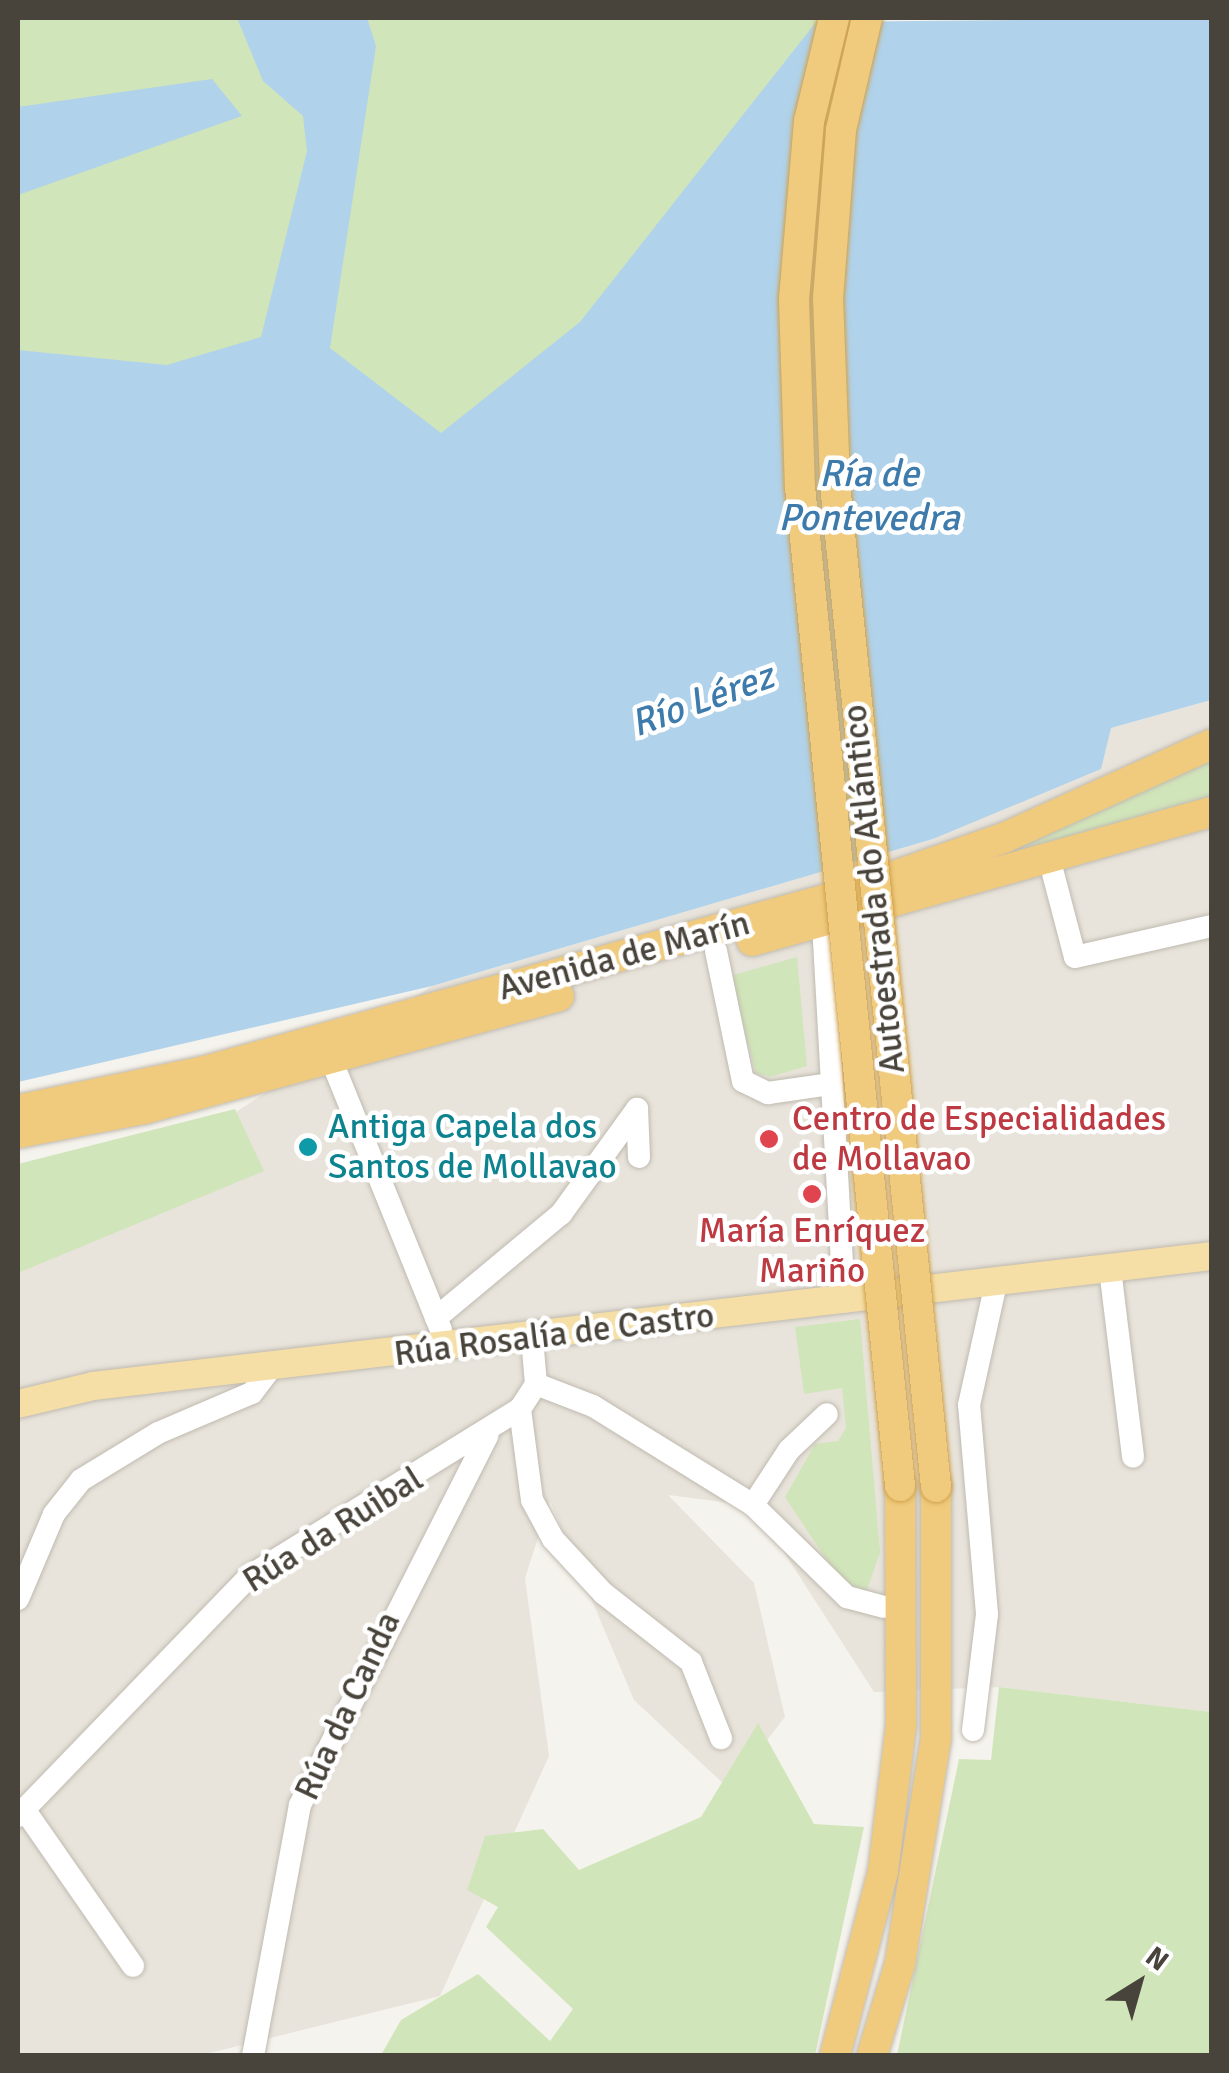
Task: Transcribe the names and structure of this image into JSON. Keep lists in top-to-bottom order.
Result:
{
  "streets": {
    "highway": ["Autoestrada do Atlántico", "Avenida de Marín"],
    "main road": ["Rúa Rosalía de Castro"],
    "street": ["Rúa da Ruibal", "Rúa da Canda"]
  },
  "crossings": [
    ["Rúa da Ruibal", "Rúa da Canda"]
  ],
  "water": ["Ría de Pontevedra", "Río Lérez"],
  "places": ["Centro de Especialidades de Mollavao", "Antiga Capela dos Santos de Mollavao", "María Enríquez Mariño"],
  "north": "top right"
}
